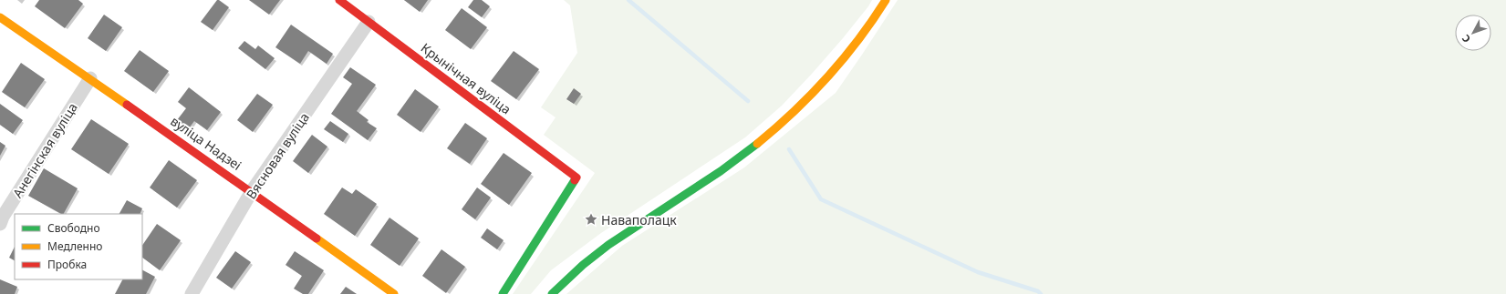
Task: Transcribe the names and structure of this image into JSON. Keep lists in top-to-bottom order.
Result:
{
  "streets": {
    "street": [
      "Крынічная вуліца",
      "вуліца Надзеі",
      "Анегінская вуліца",
      "Вясновая вуліца"
    ]
  },
  "crossings": [
    ["Крынічная вуліца", "Вясновая вуліца"],
    ["вуліца Надзеі", "Анегінская вуліца"],
    ["вуліца Надзеі", "Вясновая вуліца"]
  ],
  "places": {
    "place": ["Наваполацк"]
  },
  "legend": ["Свободно", "Медленно", "Пробка"],
  "north": "bottom left"
}
